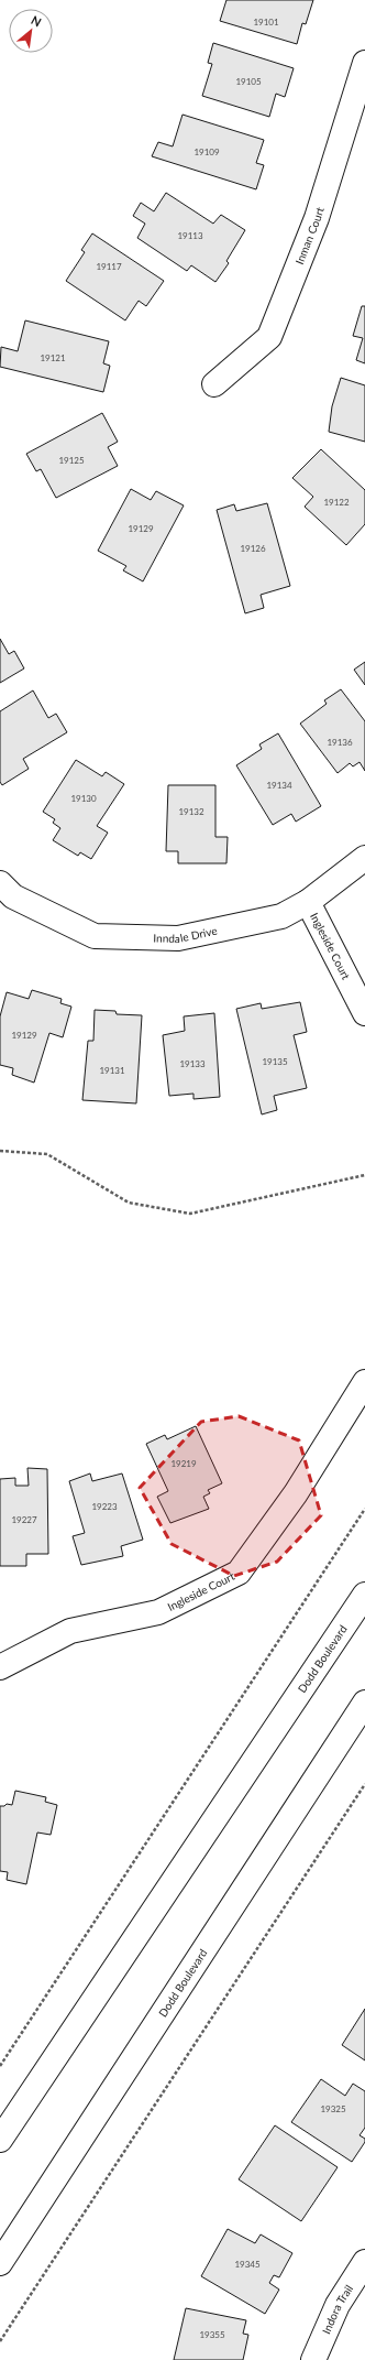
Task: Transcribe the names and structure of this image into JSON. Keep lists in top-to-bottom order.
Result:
{
  "streets": {
    "street": [
      "Inman Court",
      "Inndale Drive",
      "Ingleside Court",
      "Dodd Boulevard",
      "Indora Trail"
    ]
  },
  "crossings": [
    ["Inndale Drive", "Ingleside Court"]
  ],
  "house_numbers": [
    "19101",
    "19105",
    "19109",
    "19113",
    "19117",
    "19121",
    "19125",
    "19122",
    "19129",
    "19126",
    "19136",
    "19134",
    "19130",
    "19132",
    "19129",
    "19135",
    "19133",
    "19131",
    "19219",
    "19223",
    "19227",
    "19325",
    "19345",
    "19355"
  ],
  "north": "top right"
}
